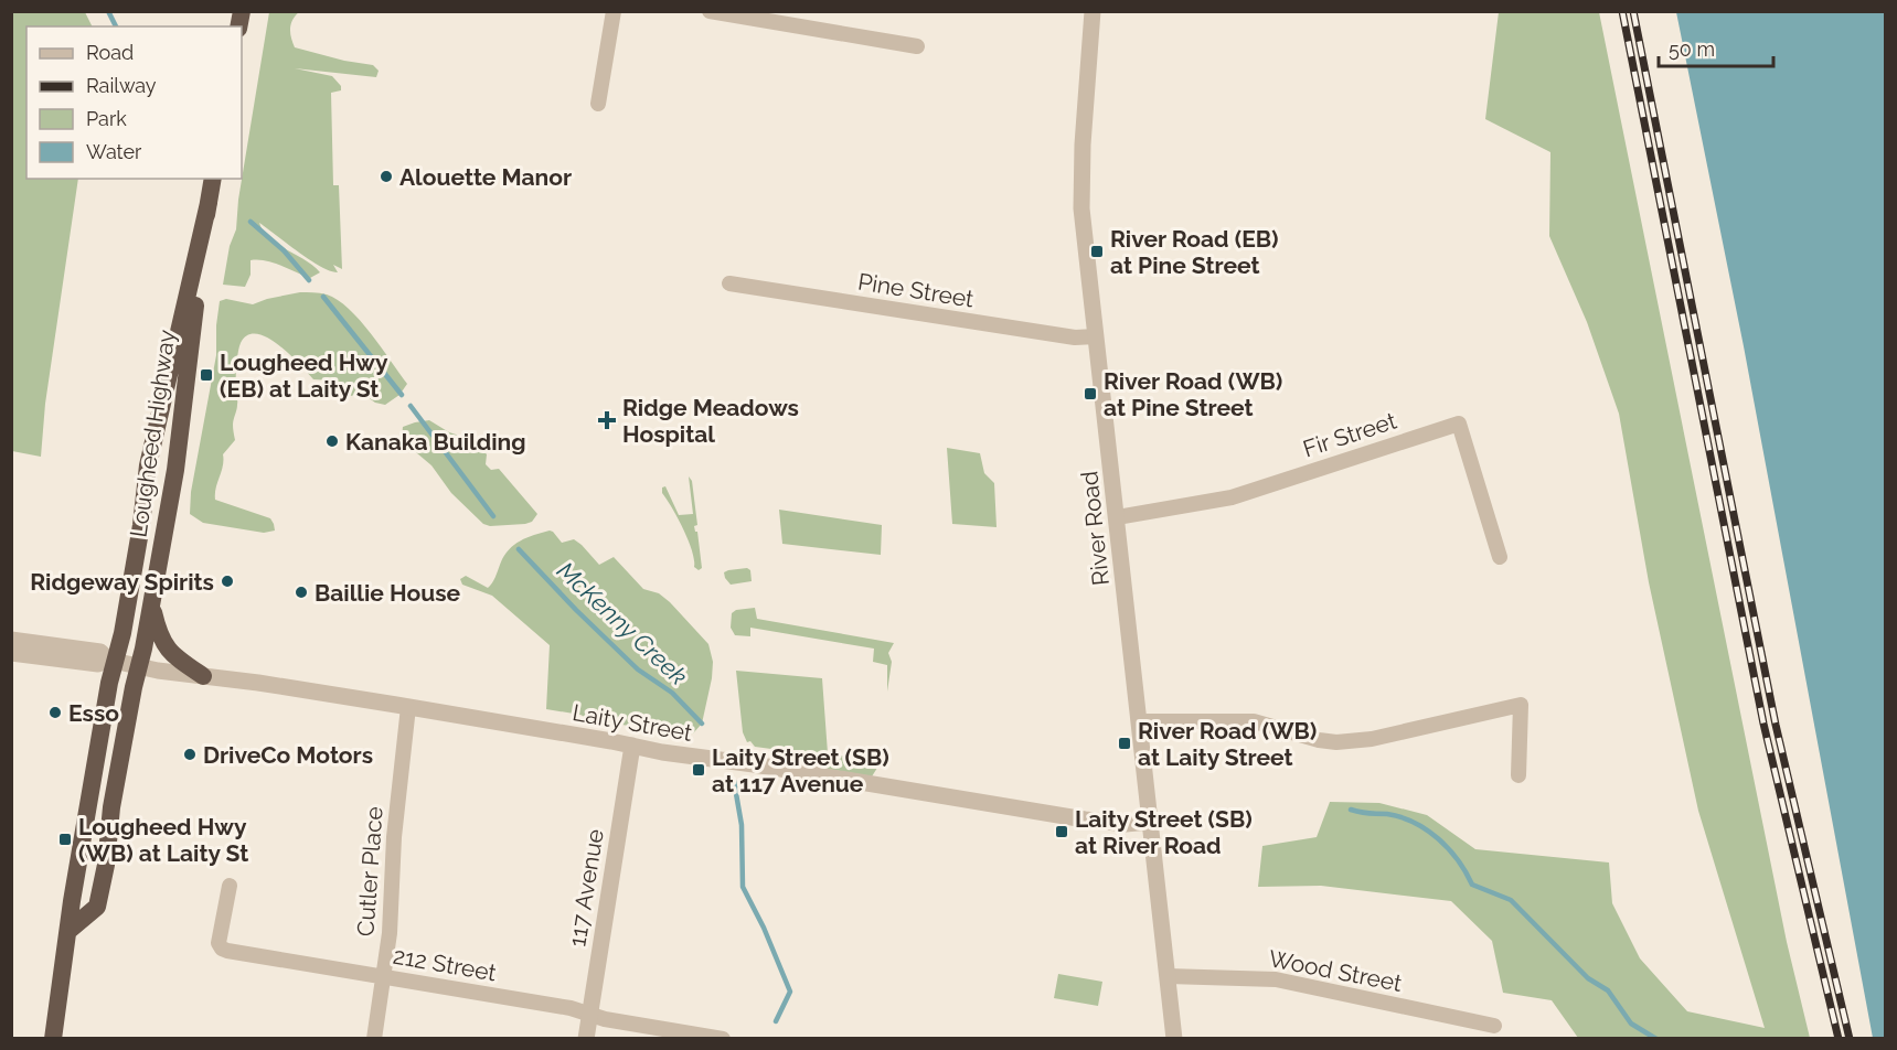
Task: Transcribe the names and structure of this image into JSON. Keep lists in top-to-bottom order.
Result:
{
  "streets": {
    "highway": ["Lougheed Highway"],
    "street": [
      "Pine Street",
      "Fir Street",
      "River Road",
      "Laity Street",
      "Cutler Place",
      "117 Avenue",
      "212 Street",
      "Wood Street"
    ]
  },
  "crossings": [
    ["Pine Street", "River Road"],
    ["Lougheed Highway", "Laity Street"],
    ["Fir Street", "River Road"],
    ["River Road", "Laity Street"],
    ["River Road", "Wood Street"],
    ["Laity Street", "Cutler Place"],
    ["Laity Street", "117 Avenue"],
    ["Cutler Place", "212 Street"],
    ["117 Avenue", "212 Street"]
  ],
  "water": ["McKenny Creek"],
  "places": {
    "other": [
      "Alouette Manor",
      "Kanaka Building",
      "Ridgeway Spirits",
      "Baillie House",
      "Esso",
      "DriveCo Motors"
    ],
    "transit": [
      "River Road (EB) at Pine Street",
      "Lougheed Hwy (EB) at Laity St",
      "River Road (WB) at Pine Street",
      "River Road (WB) at Laity Street",
      "Laity Street (SB) at 117 Avenue",
      "Laity Street (SB) at River Road",
      "Lougheed Hwy (WB) at Laity St"
    ],
    "health": ["Ridge Meadows Hospital"]
  },
  "legend": [
    "Road",
    "Railway",
    "Park",
    "Water"
  ],
  "scale_bar": "50 m"
}
